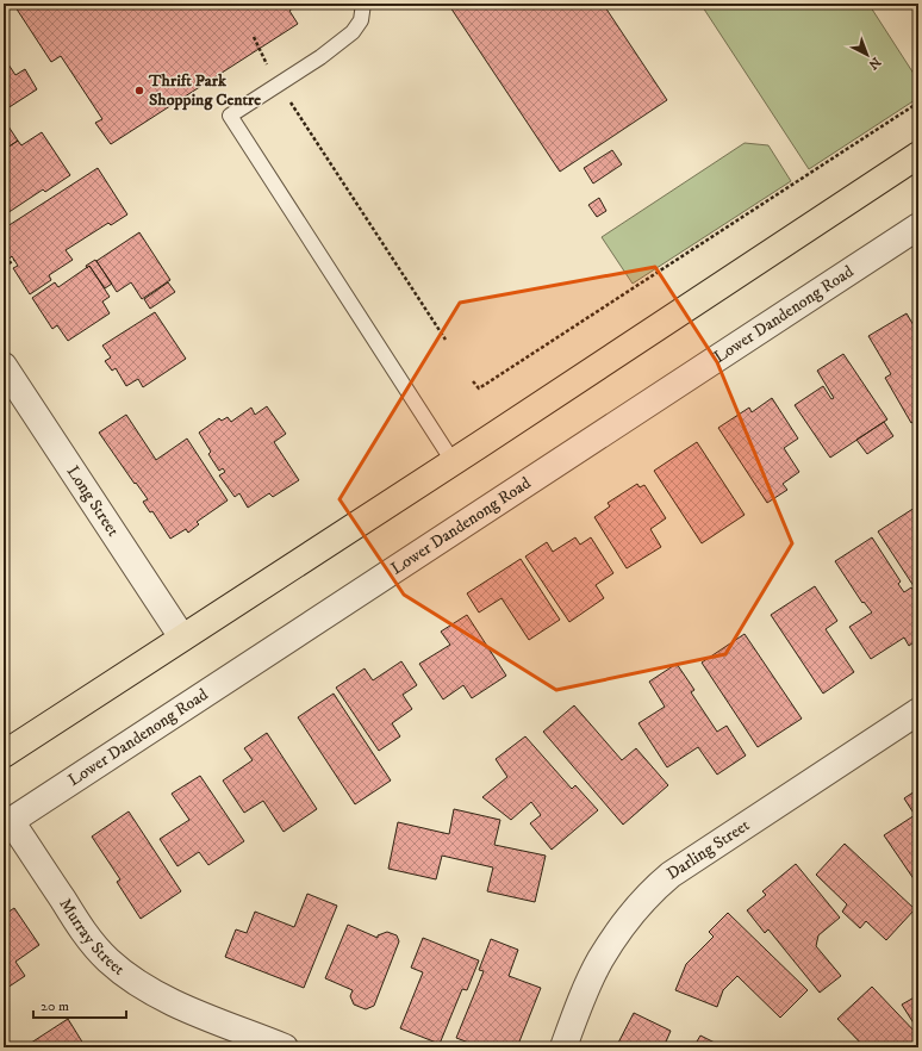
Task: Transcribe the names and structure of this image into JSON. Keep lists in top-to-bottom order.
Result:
{
  "streets": {
    "street": [
      "Lower Dandenong Road",
      "Long Street",
      "Darling Street",
      "Murray Street"
    ]
  },
  "crossings": [
    ["Lower Dandenong Road", "Murray Street"]
  ],
  "places": ["Thrift Park Shopping Centre"],
  "scale_bar": "20 m",
  "north": "bottom right"
}
